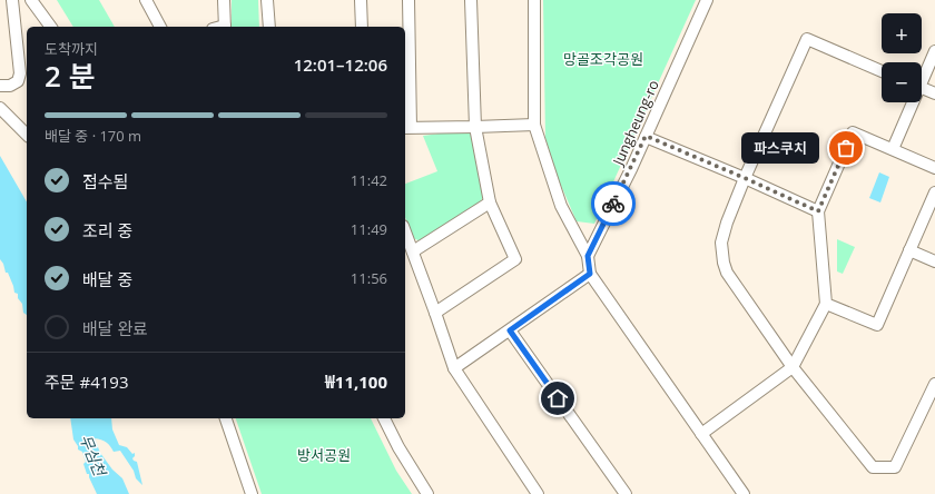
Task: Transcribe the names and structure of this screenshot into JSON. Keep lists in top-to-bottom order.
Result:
{
  "streets": {
    "street": ["Jungheung-ro"]
  },
  "water": ["무심천"],
  "parks": ["망골조각공원", "방서공원"],
  "places": ["파스쿠치"],
  "page": {
    "map_buttons": ["+", "−"],
    "heading": ["2 분", "도착까지", "12:01–12:06"],
    "panel": ["주문 #4193", "₩11,100"],
    "bar": "배달 중 · 170 m",
    "bubble": "파스쿠치",
    "list": [
      ["접수됨", "11:42"],
      ["조리 중", "11:49"],
      ["배달 중", "11:56"],
      "배달 완료"
    ]
  }
}
